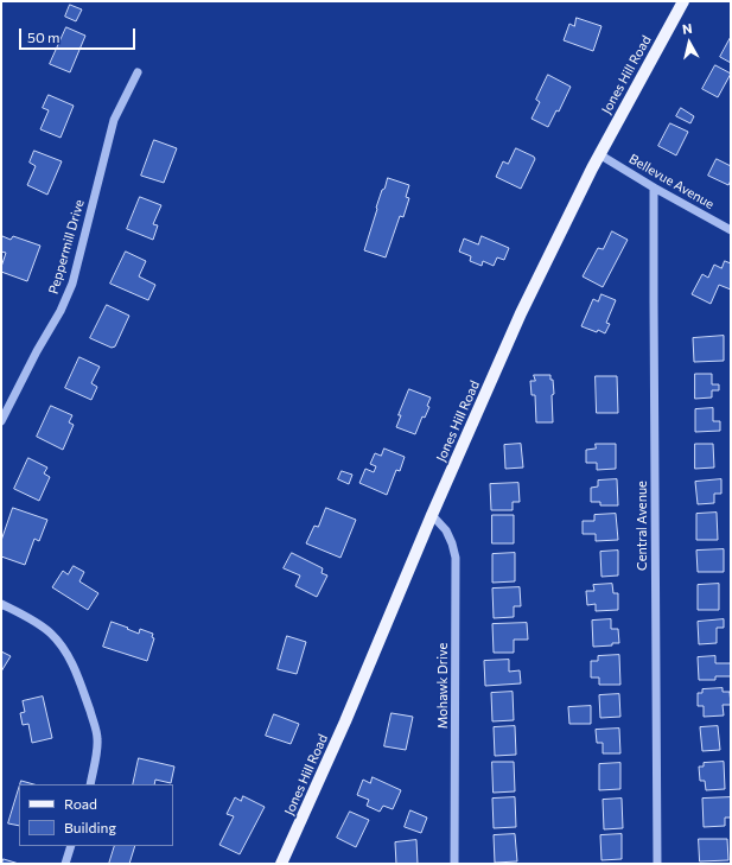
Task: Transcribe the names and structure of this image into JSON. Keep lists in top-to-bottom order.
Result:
{
  "streets": {
    "main road": ["Jones Hill Road"],
    "street": [
      "Bellevue Avenue",
      "Peppermill Drive",
      "Central Avenue",
      "Mohawk Drive"
    ]
  },
  "crossings": [
    ["Jones Hill Road", "Bellevue Avenue"],
    ["Jones Hill Road", "Mohawk Drive"],
    ["Bellevue Avenue", "Central Avenue"]
  ],
  "legend": ["Road", "Building"],
  "scale_bar": "50 m",
  "north": "top"
}
